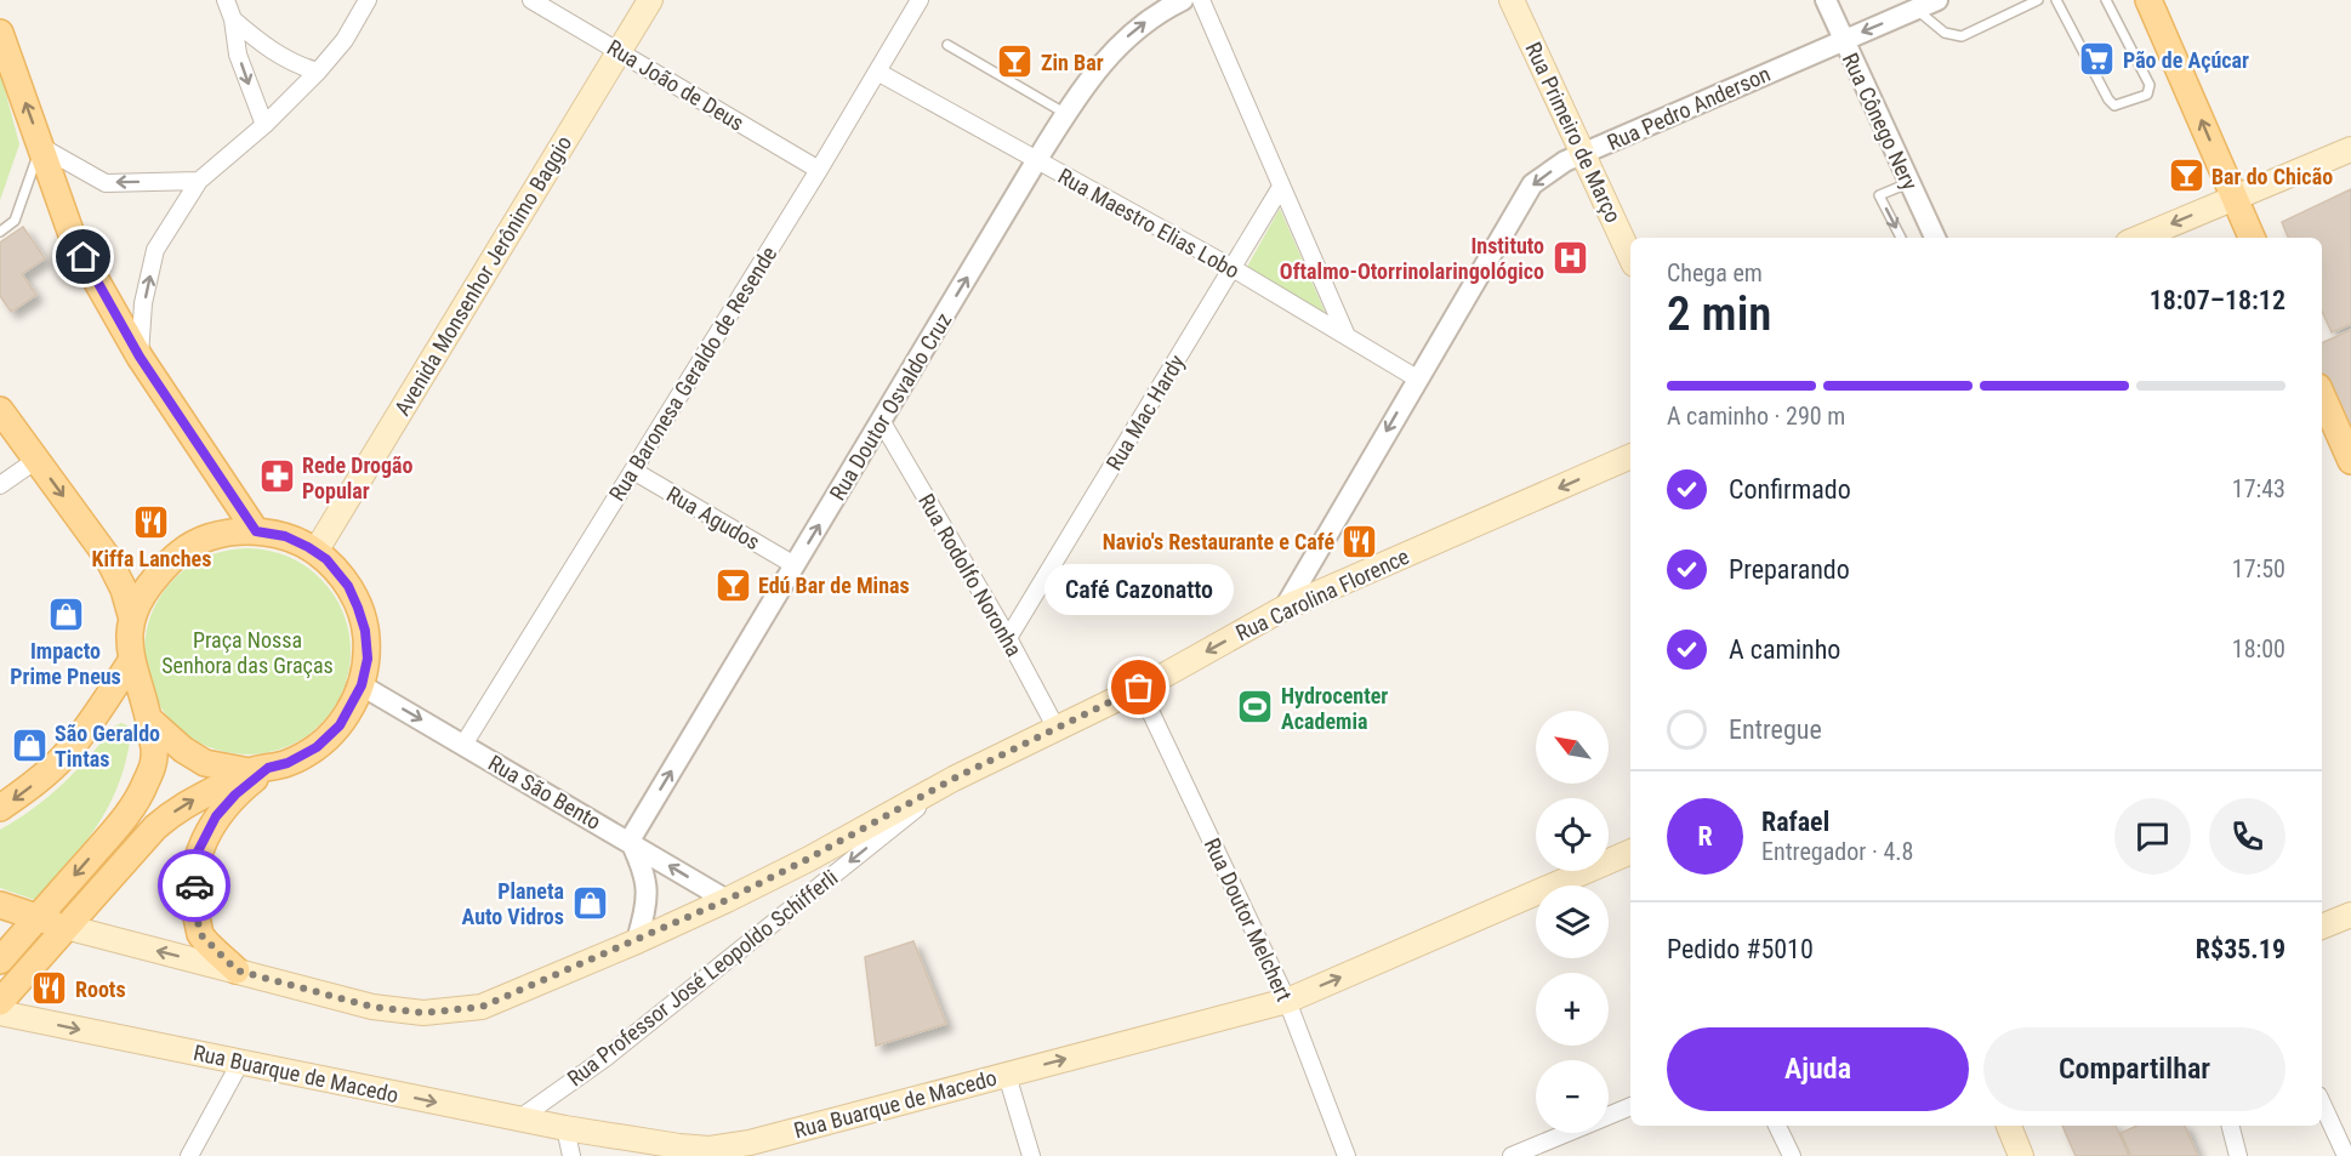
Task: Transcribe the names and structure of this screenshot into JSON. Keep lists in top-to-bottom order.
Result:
{
  "streets": {
    "main road": [
      "Rua Primeiro de Março",
      "Avenida Monsenhor Jerônimo Baggio",
      "Rua Carolina Florence",
      "Rua Buarque de Macedo"
    ],
    "street": [
      "Rua João de Deus",
      "Rua Pedro Anderson",
      "Rua Cônego Nery",
      "Rua Maestro Elias Lobo",
      "Rua Baronesa Geraldo de Resende",
      "Rua Doutor Osvaldo Cruz",
      "Rua Mac Hardy",
      "Rua Agudos",
      "Rua Rodolfo Noronha",
      "Rua São Bento",
      "Rua Doutor Melchert",
      "Rua Professor José Leopoldo Schifferli"
    ]
  },
  "crossings": [
    ["Rua João de Deus", "Avenida Monsenhor Jerônimo Baggio"],
    ["Rua João de Deus", "Rua Baronesa Geraldo de Resende"],
    ["Rua Pedro Anderson", "Rua Cônego Nery"],
    ["Rua Pedro Anderson", "Rua Primeiro de Março"],
    ["Rua Pedro Anderson", "Rua Maestro Elias Lobo"],
    ["Rua Pedro Anderson", "Rua Carolina Florence"],
    ["Rua Maestro Elias Lobo", "Rua Baronesa Geraldo de Resende"],
    ["Rua Maestro Elias Lobo", "Rua Doutor Osvaldo Cruz"],
    ["Rua Maestro Elias Lobo", "Rua Mac Hardy"],
    ["Avenida Monsenhor Jerônimo Baggio", "Rua São Bento"],
    ["Rua Baronesa Geraldo de Resende", "Rua Agudos"],
    ["Rua Baronesa Geraldo de Resende", "Rua São Bento"],
    ["Rua Doutor Osvaldo Cruz", "Rua Agudos"],
    ["Rua Doutor Osvaldo Cruz", "Rua Rodolfo Noronha"],
    ["Rua Doutor Osvaldo Cruz", "Rua São Bento"],
    ["Rua Mac Hardy", "Rua Rodolfo Noronha"],
    ["Rua Rodolfo Noronha", "Rua Carolina Florence"],
    ["Rua Carolina Florence", "Rua São Bento"],
    ["Rua Carolina Florence", "Rua Doutor Melchert"],
    ["Rua Carolina Florence", "Rua Professor José Leopoldo Schifferli"],
    ["Rua Doutor Melchert", "Rua Buarque de Macedo"],
    ["Rua Professor José Leopoldo Schifferli", "Rua Buarque de Macedo"]
  ],
  "one_way": [
    "Rua Pedro Anderson",
    "Rua Doutor Osvaldo Cruz",
    "Rua Professor José Leopoldo Schifferli",
    "Rua Buarque de Macedo"
  ],
  "parks": ["Praça Nossa Senhora das Graças"],
  "places": {
    "supermarket": ["Pão de Açúcar"],
    "bar": ["Zin Bar", "Bar do Chicão", "Edú Bar de Minas"],
    "hospital": ["Instituto Oftalmo-Otorrinolaringológico"],
    "pharmacy": ["Rede Drogão Popular"],
    "restaurant": ["Kiffa Lanches", "Navio's Restaurante e Café", "Roots"],
    "shop": ["Impacto Prime Pneus", "São Geraldo Tintas", "Planeta Auto Vidros"],
    "other": ["Café Cazonatto"],
    "sports": ["Hydrocenter Academia"]
  },
  "north": "top left",
  "page": {
    "heading": ["2 min", "Chega em", "18:07–18:12"],
    "panel": [
      "Rafael",
      "Entregador · 4.8",
      "Pedido #5010",
      "R$35.19"
    ],
    "bar": "A caminho · 290 m",
    "list": [
      ["Confirmado", "17:43"],
      ["Preparando", "17:50"],
      ["A caminho", "18:00"],
      "Entregue"
    ],
    "bubble": "Café Cazonatto",
    "map_buttons": ["+", "−"],
    "round": "R",
    "buttons": ["Ajuda", "Compartilhar"]
  }
}
